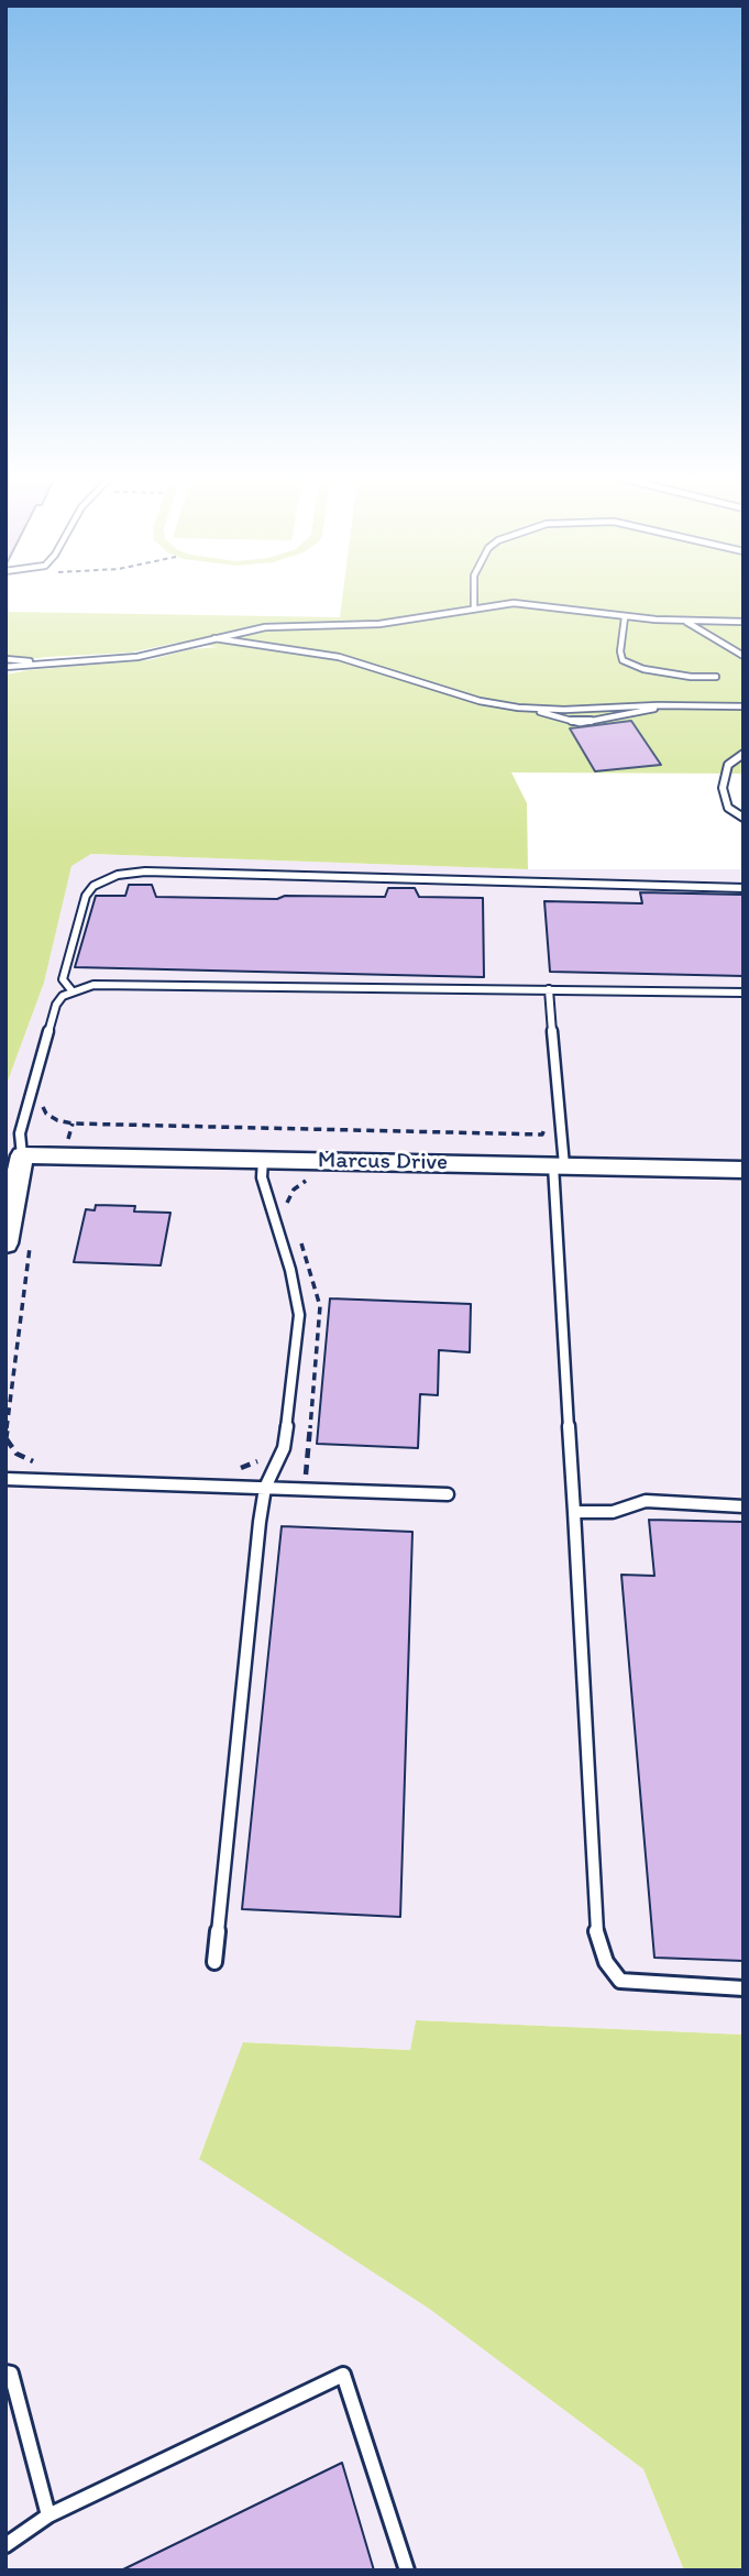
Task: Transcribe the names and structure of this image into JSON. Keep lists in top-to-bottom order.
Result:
{
  "streets": {
    "street": ["Marcus Drive"]
  }
}
